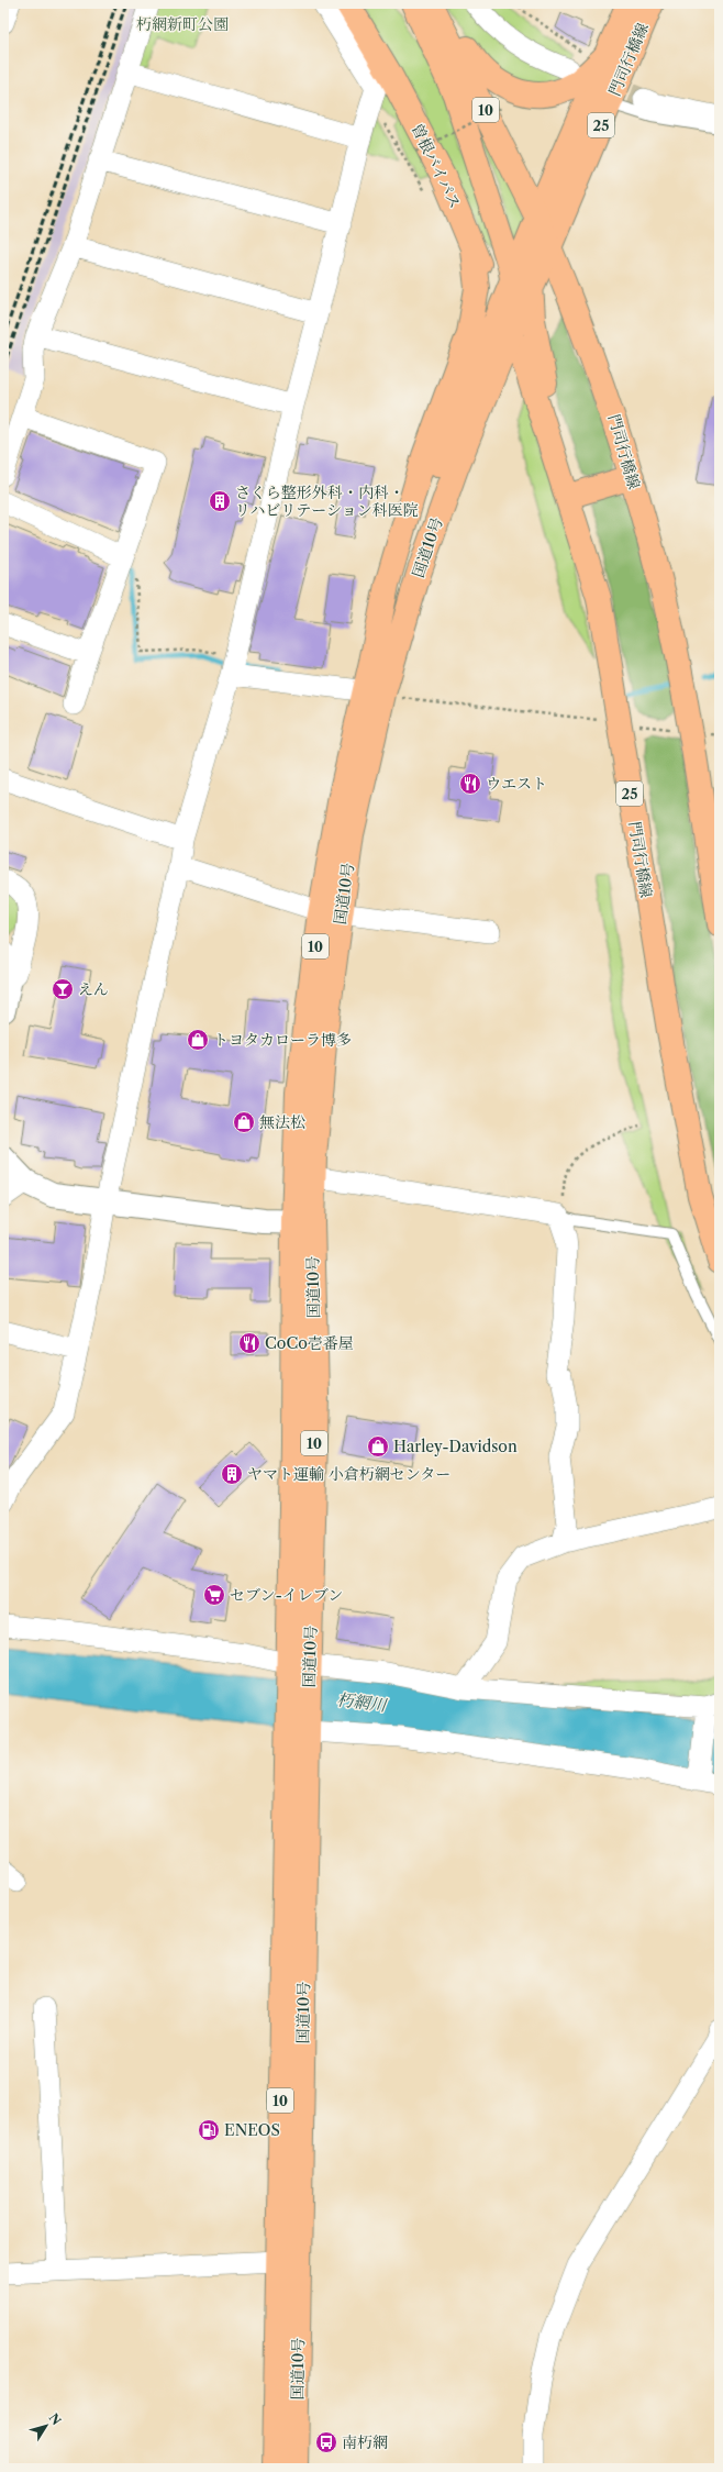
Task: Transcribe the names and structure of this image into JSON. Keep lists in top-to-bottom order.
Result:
{
  "streets": {
    "main road": [
      "門司行橋線",
      "10",
      "25",
      "曽根バイパス",
      "国道10号"
    ]
  },
  "crossings": [
    ["門司行橋線", "10"],
    ["門司行橋線", "曽根バイパス"],
    ["門司行橋線", "国道10号"],
    ["10", "曽根バイパス"],
    ["10", "国道10号"],
    ["曽根バイパス", "国道10号"]
  ],
  "water": ["朽網川"],
  "parks": ["朽網新町公園"],
  "places": {
    "building": ["さくら整形外科・内科・ リハビリテーション科医院", "ヤマト運輸 小倉朽網センター"],
    "restaurant": ["ウエスト", "CoCo壱番屋"],
    "bar": ["えん"],
    "shop": ["トヨタカローラ博多", "無法松", "Harley-Davidson"],
    "supermarket": ["セブン-イレブン"],
    "fuel station": ["ENEOS"],
    "bus stop": ["南朽網"]
  },
  "north": "top right"
}
